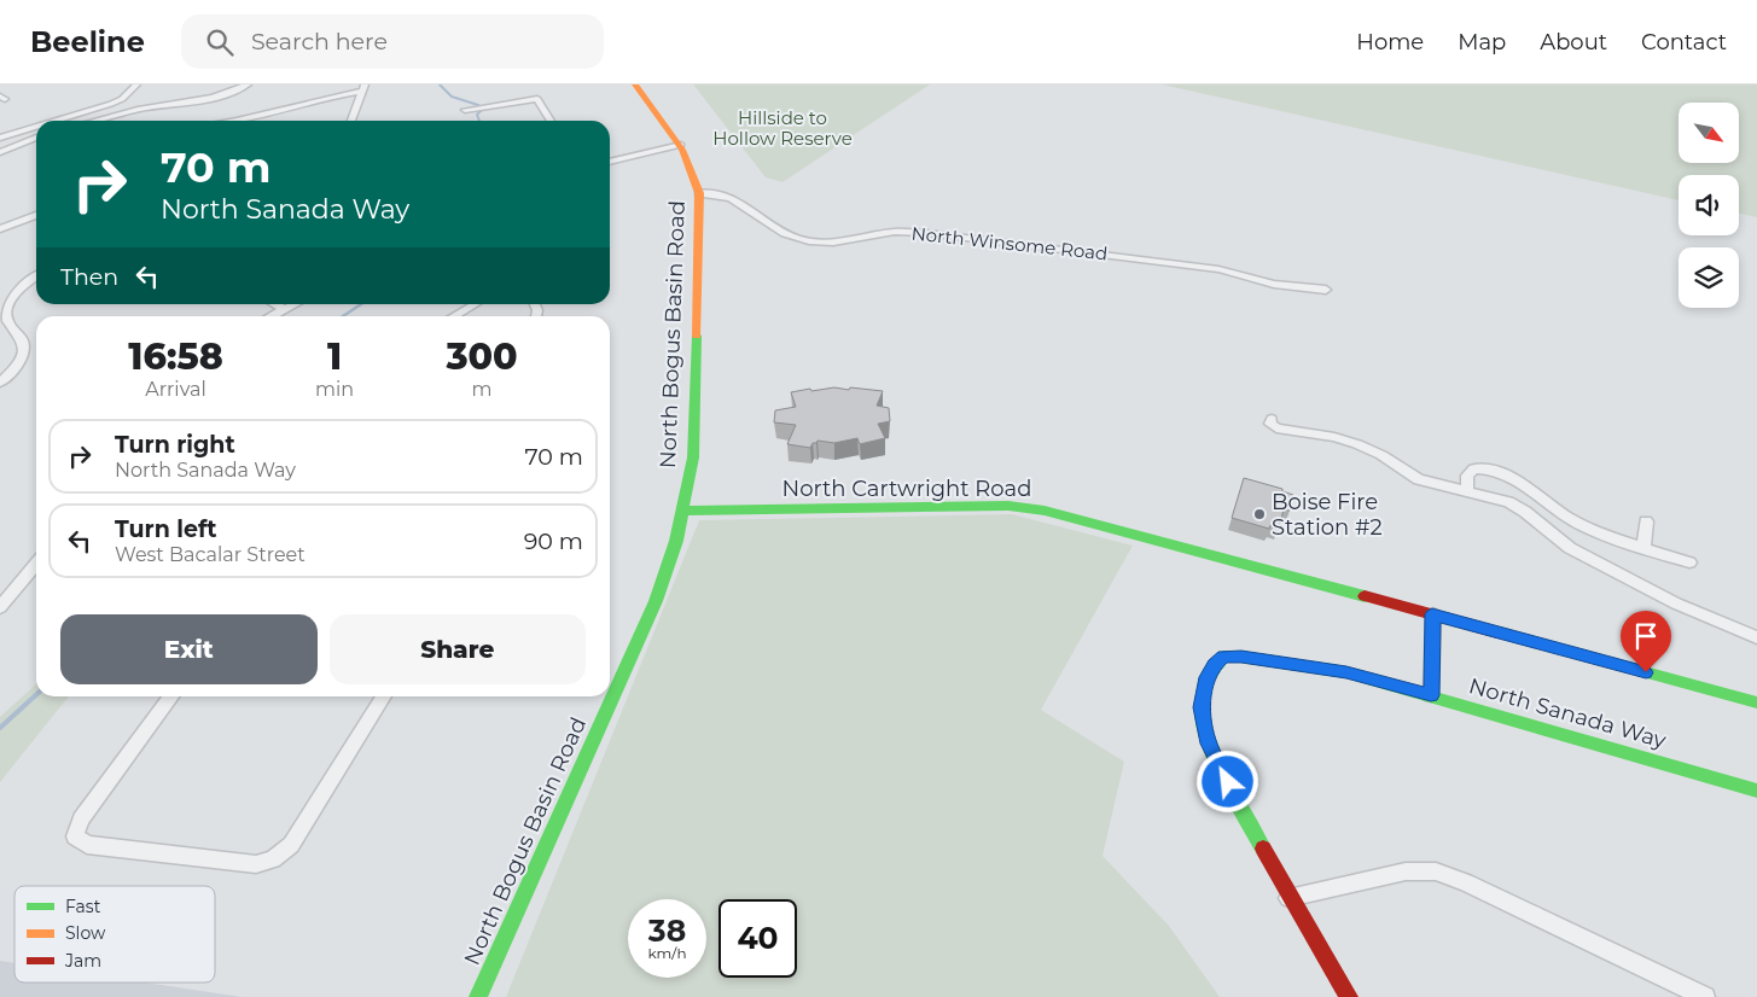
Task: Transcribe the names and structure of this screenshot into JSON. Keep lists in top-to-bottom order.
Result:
{
  "streets": {
    "street": [
      "North Winsome Road",
      "North Bogus Basin Road",
      "North Cartwright Road",
      "North Sanada Way"
    ]
  },
  "crossings": [
    ["North Winsome Road", "North Bogus Basin Road"],
    ["North Bogus Basin Road", "North Cartwright Road"]
  ],
  "parks": ["Hillside to Hollow Reserve"],
  "places": ["Boise Fire Station #2"],
  "legend": ["Fast", "Slow", "Jam"],
  "north": "bottom right",
  "page": {
    "header": "Beeline",
    "search": "Search here",
    "nav": [
      "Home",
      "Map",
      "About",
      "Contact"
    ],
    "turn": ["70 m", "North Sanada Way"],
    "then": "Then",
    "eta": [
      "16:58",
      "Arrival",
      "1",
      "min",
      "300",
      "m"
    ],
    "list": [
      {
        "name": "Turn right",
        "note": "North Sanada Way",
        "value": "70 m"
      },
      {
        "name": "Turn left",
        "note": "West Bacalar Street",
        "value": "90 m"
      }
    ],
    "buttons": ["Exit", "Share"],
    "speed": "38 km/h",
    "limit": "40"
  }
}
